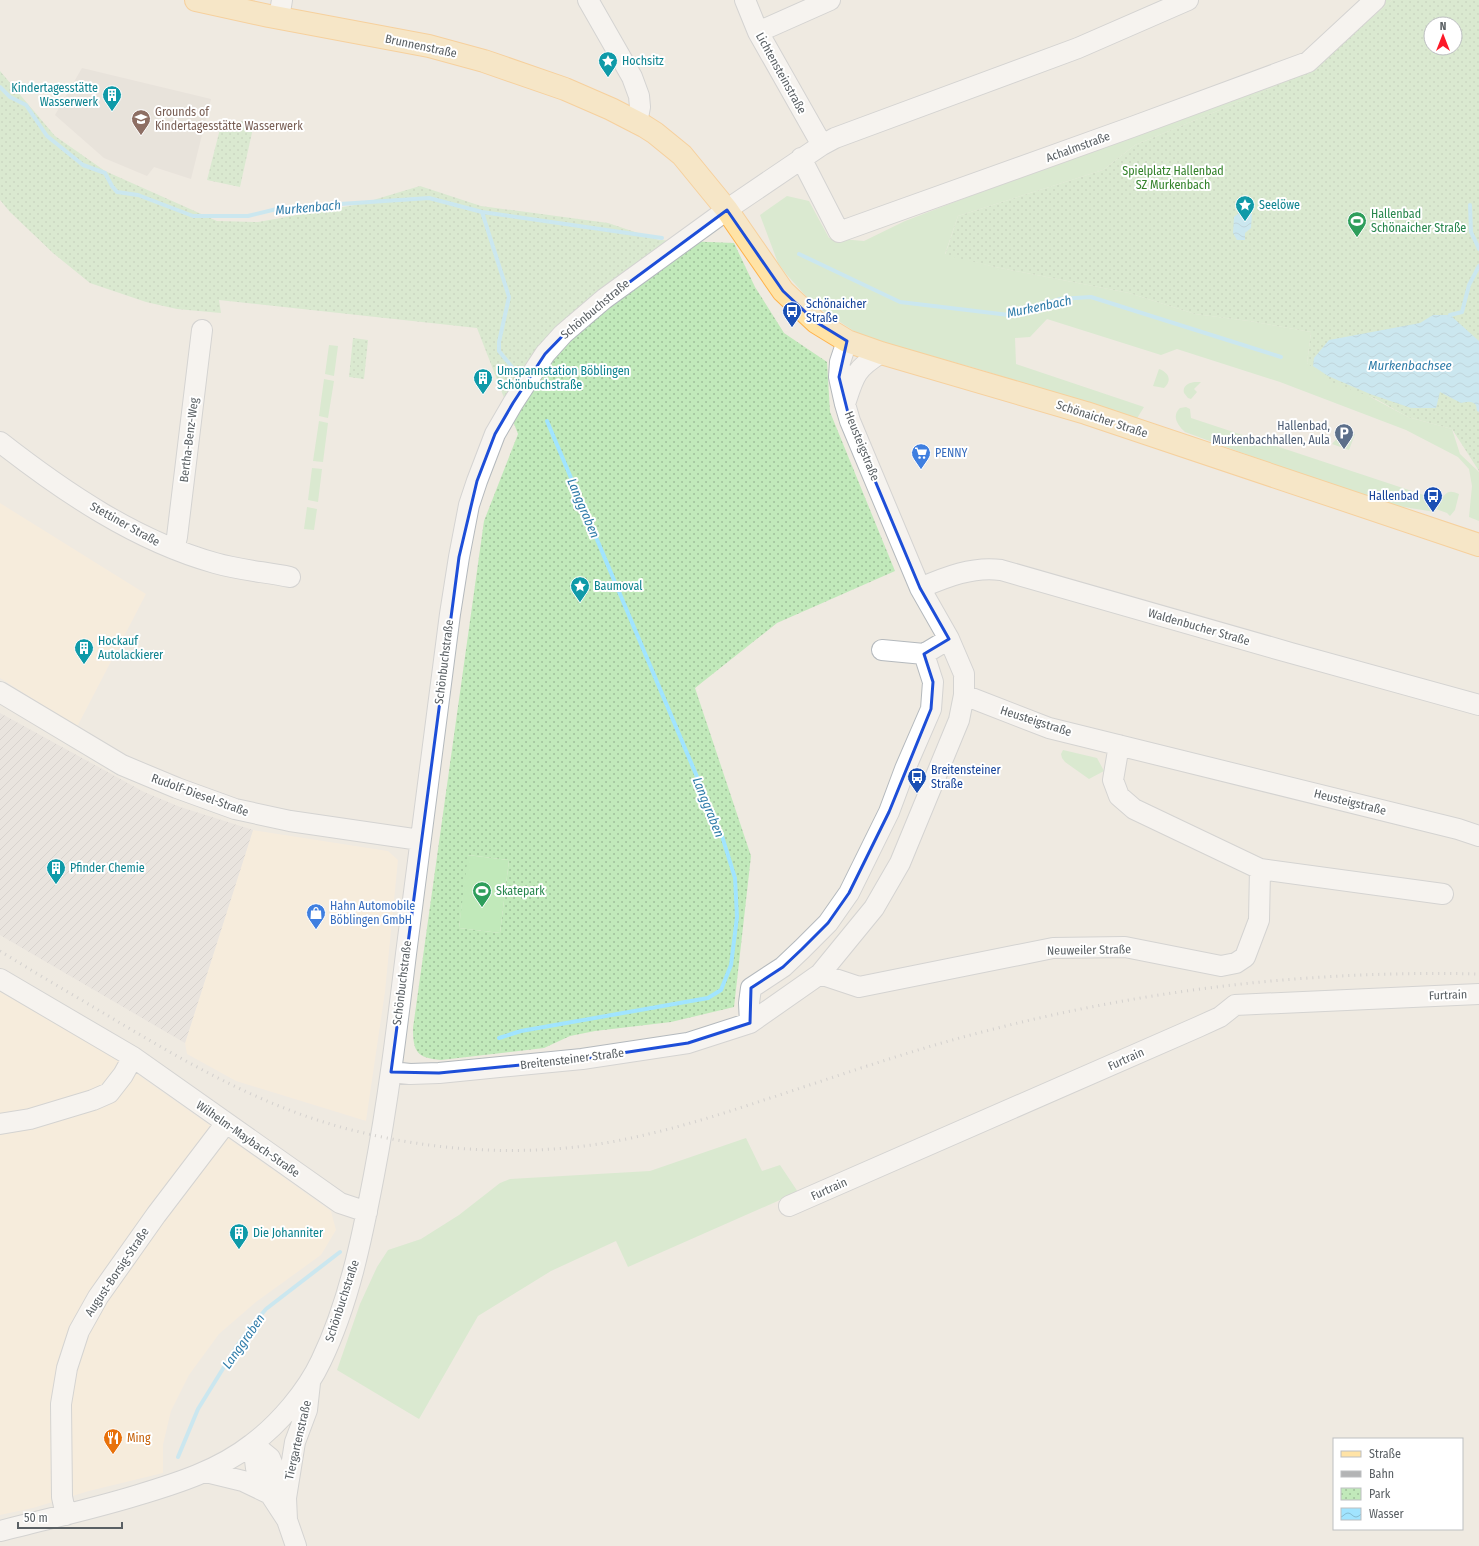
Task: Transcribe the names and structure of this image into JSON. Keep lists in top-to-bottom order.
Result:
{
  "streets": {
    "main road": ["Brunnenstraße", "Schönaicher Straße"],
    "street": [
      "Lichtensteinstraße",
      "Achalmstraße",
      "Schönbuchstraße",
      "Bertha-Benz-Weg",
      "Heusteigstraße",
      "Stettiner Straße",
      "Waldenbucher Straße",
      "Rudolf-Diesel-Straße",
      "Neuweiler Straße",
      "Furtrain",
      "Breitensteiner Straße",
      "Wilhelm-Maybach-Straße",
      "August-Borsig-Straße",
      "Tiergartenstraße"
    ]
  },
  "crossings": [
    ["Brunnenstraße", "Schönaicher Straße"],
    ["Schönbuchstraße", "Schönaicher Straße"],
    ["Schönbuchstraße", "Rudolf-Diesel-Straße"],
    ["Schönbuchstraße", "Breitensteiner Straße"],
    ["Schönbuchstraße", "Wilhelm-Maybach-Straße"],
    ["Schönbuchstraße", "August-Borsig-Straße"],
    ["Schönbuchstraße", "Tiergartenstraße"],
    ["Schönaicher Straße", "Heusteigstraße"],
    ["Bertha-Benz-Weg", "Stettiner Straße"],
    ["Heusteigstraße", "Waldenbucher Straße"],
    ["Heusteigstraße", "Breitensteiner Straße"],
    ["Neuweiler Straße", "Breitensteiner Straße"],
    ["Wilhelm-Maybach-Straße", "August-Borsig-Straße"]
  ],
  "water": ["Murkenbach", "Murkenbachsee", "Langgraben"],
  "parks": ["Spielplatz Hallenbad SZ Murkenbach"],
  "places": {
    "place": ["Hochsitz", "Seelöwe", "Baumoval"],
    "building": [
      "Kindertagesstätte Wasserwerk",
      "Umspannstation Böblingen Schönbuchstraße",
      "Hockauf Autolackierer",
      "Pfinder Chemie",
      "Die Johanniter"
    ],
    "school or university": ["Grounds of Kindertagesstätte Wasserwerk"],
    "sports": ["Hallenbad Schönaicher Straße", "Skatepark"],
    "bus stop": ["Schönaicher Straße", "Hallenbad", "Breitensteiner Straße"],
    "parking": ["Hallenbad, Murkenbachhallen, Aula"],
    "supermarket": ["PENNY"],
    "shop": ["Hahn Automobile Böblingen GmbH"],
    "restaurant": ["Ming"]
  },
  "legend": [
    "Straße",
    "Bahn",
    "Park",
    "Wasser"
  ],
  "scale_bar": "50 m",
  "north": "top"
}
